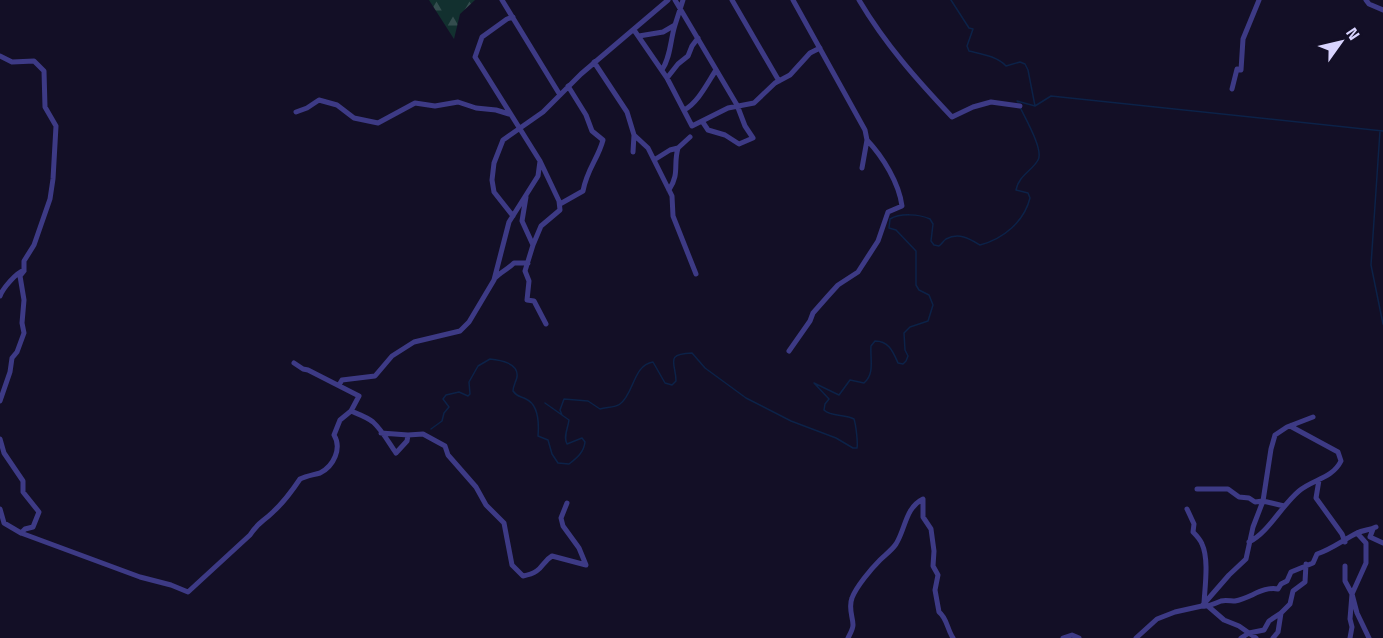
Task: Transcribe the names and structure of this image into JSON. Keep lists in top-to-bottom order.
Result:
{
  "north": "top right"
}
